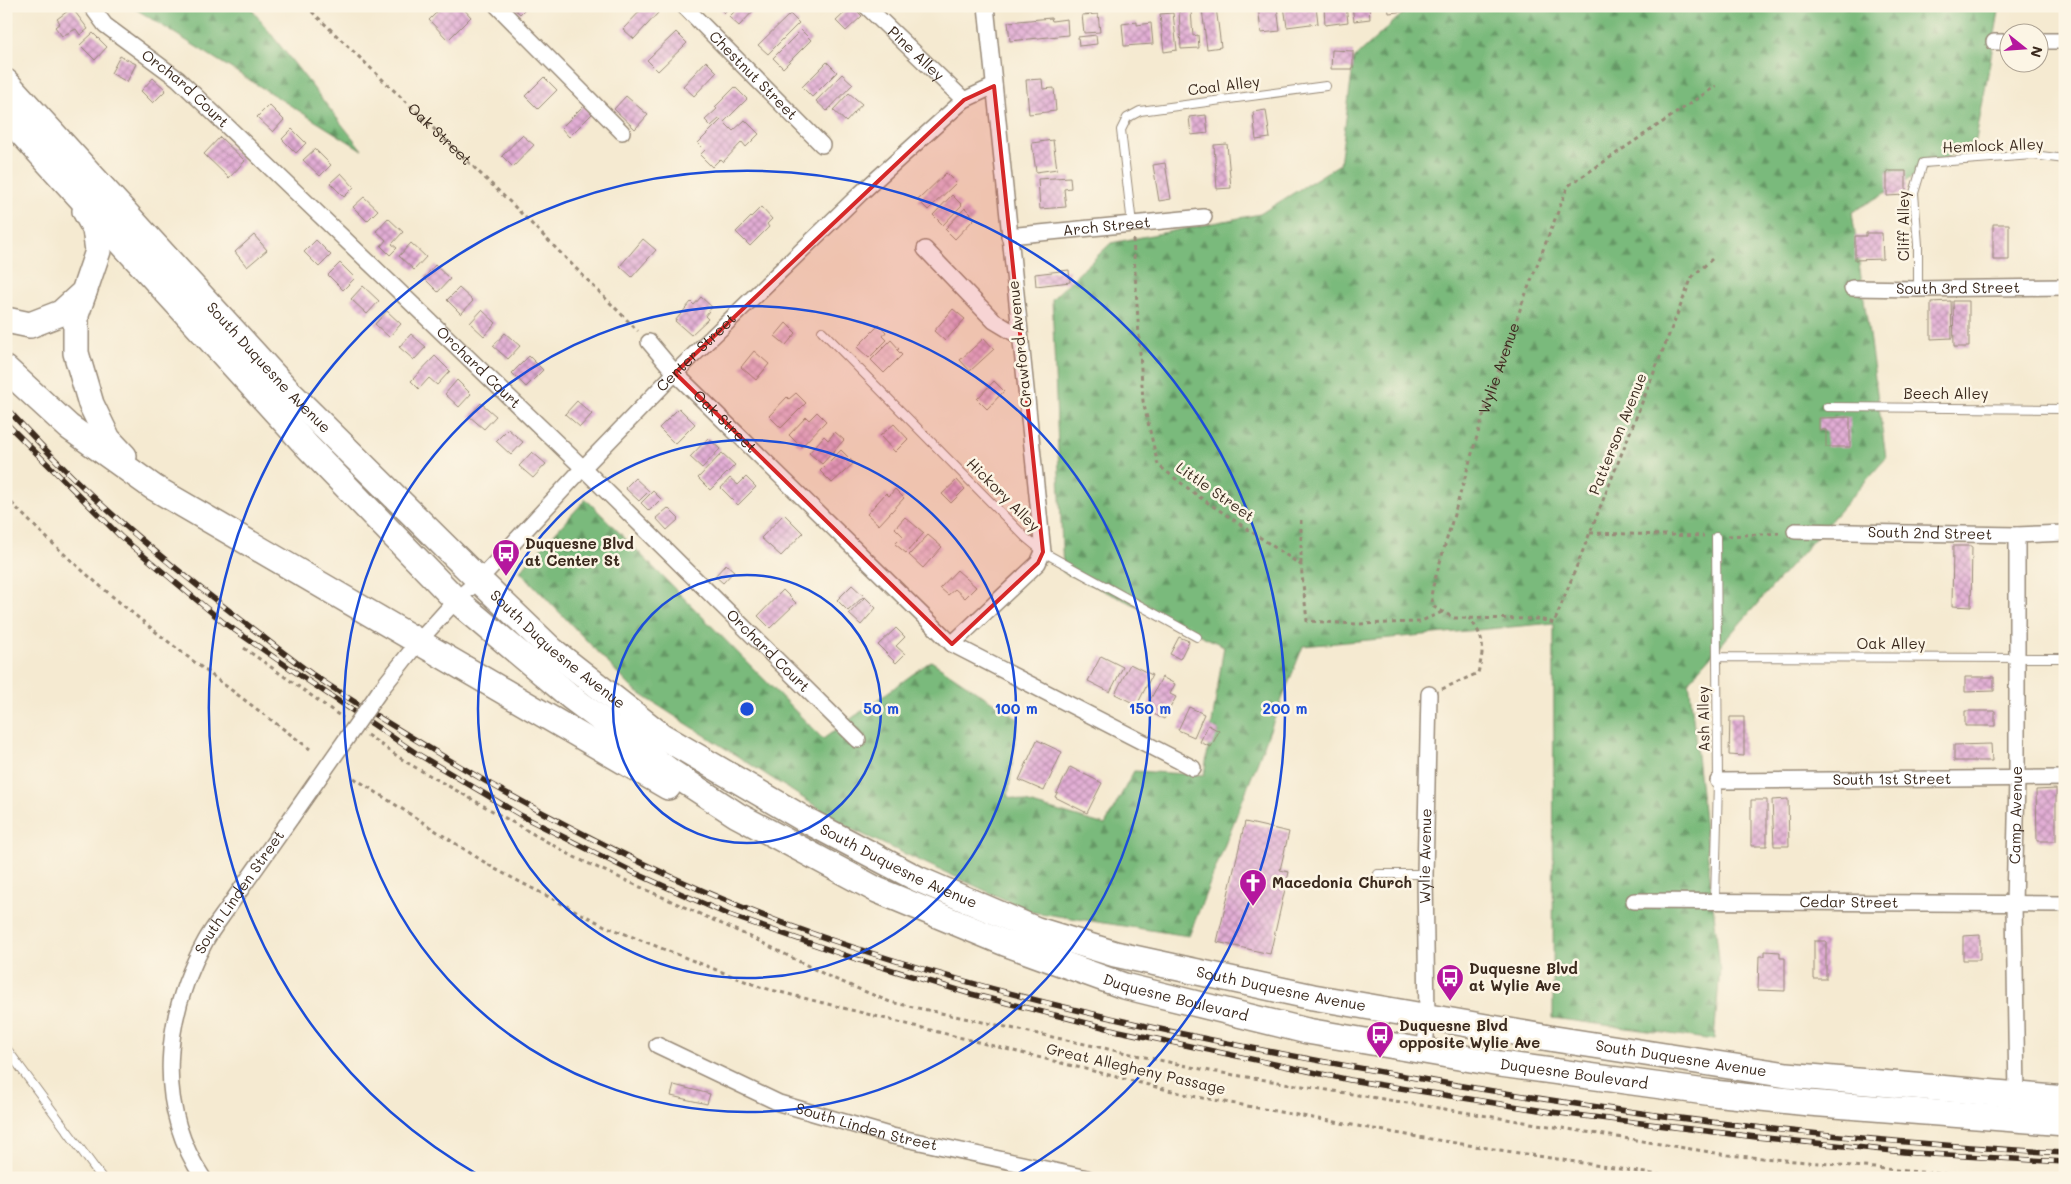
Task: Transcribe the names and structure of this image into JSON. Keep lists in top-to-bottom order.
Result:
{
  "streets": {
    "main road": ["South Duquesne Avenue", "Duquesne Boulevard"],
    "street": [
      "Pine Alley",
      "Chestnut Street",
      "Orchard Court",
      "Oak Street",
      "Arch Street",
      "South 3rd Street",
      "Crawford Avenue",
      "Center Street",
      "Wylie Avenue",
      "South 2nd Street",
      "South 1st Street",
      "Camp Avenue",
      "South Linden Street",
      "Cedar Street"
    ],
    "lane": [
      "Coal Alley",
      "Hemlock Alley",
      "Cliff Alley",
      "Beech Alley",
      "Hickory Alley",
      "Oak Alley",
      "Ash Alley"
    ],
    "path": ["Patterson Avenue", "Little Street", "Great Allegheny Passage"]
  },
  "crossings": [
    ["Pine Alley", "Center Street"],
    ["Coal Alley", "Arch Street"],
    ["Coal Alley", "Little Street"],
    ["Orchard Court", "Center Street"],
    ["Oak Street", "Center Street"],
    ["Hemlock Alley", "Cliff Alley"],
    ["Arch Street", "Crawford Avenue"],
    ["Arch Street", "Little Street"],
    ["Cliff Alley", "South 3rd Street"],
    ["Crawford Avenue", "Center Street"],
    ["Crawford Avenue", "Hickory Alley"],
    ["Center Street", "South Duquesne Avenue"],
    ["Center Street", "South Linden Street"],
    ["South Duquesne Avenue", "Wylie Avenue"],
    ["South Duquesne Avenue", "Camp Avenue"],
    ["South Duquesne Avenue", "Duquesne Boulevard"],
    ["Wylie Avenue", "Duquesne Boulevard"],
    ["South 2nd Street", "Camp Avenue"],
    ["Oak Alley", "Ash Alley"],
    ["Oak Alley", "Camp Avenue"],
    ["Ash Alley", "South 1st Street"],
    ["Ash Alley", "Cedar Street"],
    ["South 1st Street", "Camp Avenue"],
    ["Camp Avenue", "Cedar Street"]
  ],
  "places": {
    "bus stop": ["Duquesne Blvd at Center St", "Duquesne Blvd at Wylie Ave", "Duquesne Blvd opposite Wylie Ave"],
    "church": ["Macedonia Church"]
  },
  "north": "right",
  "rings": [
    "50 m",
    "100 m",
    "150 m",
    "200 m"
  ]
}
